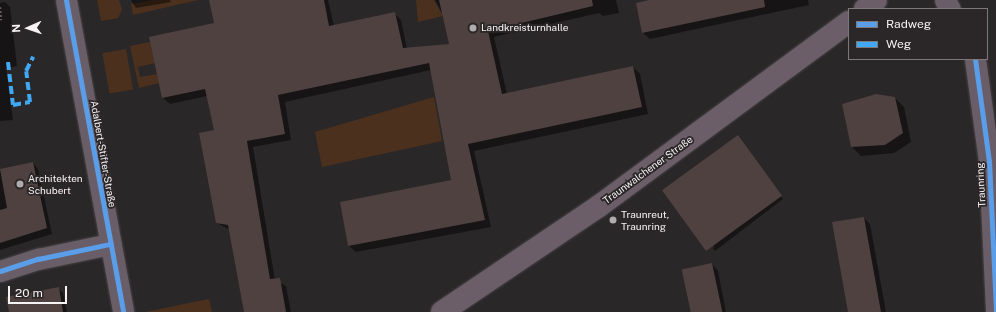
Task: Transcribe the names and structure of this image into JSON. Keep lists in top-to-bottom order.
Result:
{
  "streets": {
    "main road": ["Traunwalchener Straße"],
    "street": ["Adalbert-Stifter-Straße", "Traunring"]
  },
  "places": ["Landkreisturnhalle", "Architekten Schubert", "Traunreut, Traunring"],
  "legend": ["Radweg", "Weg"],
  "scale_bar": "20 m",
  "north": "left"
}
